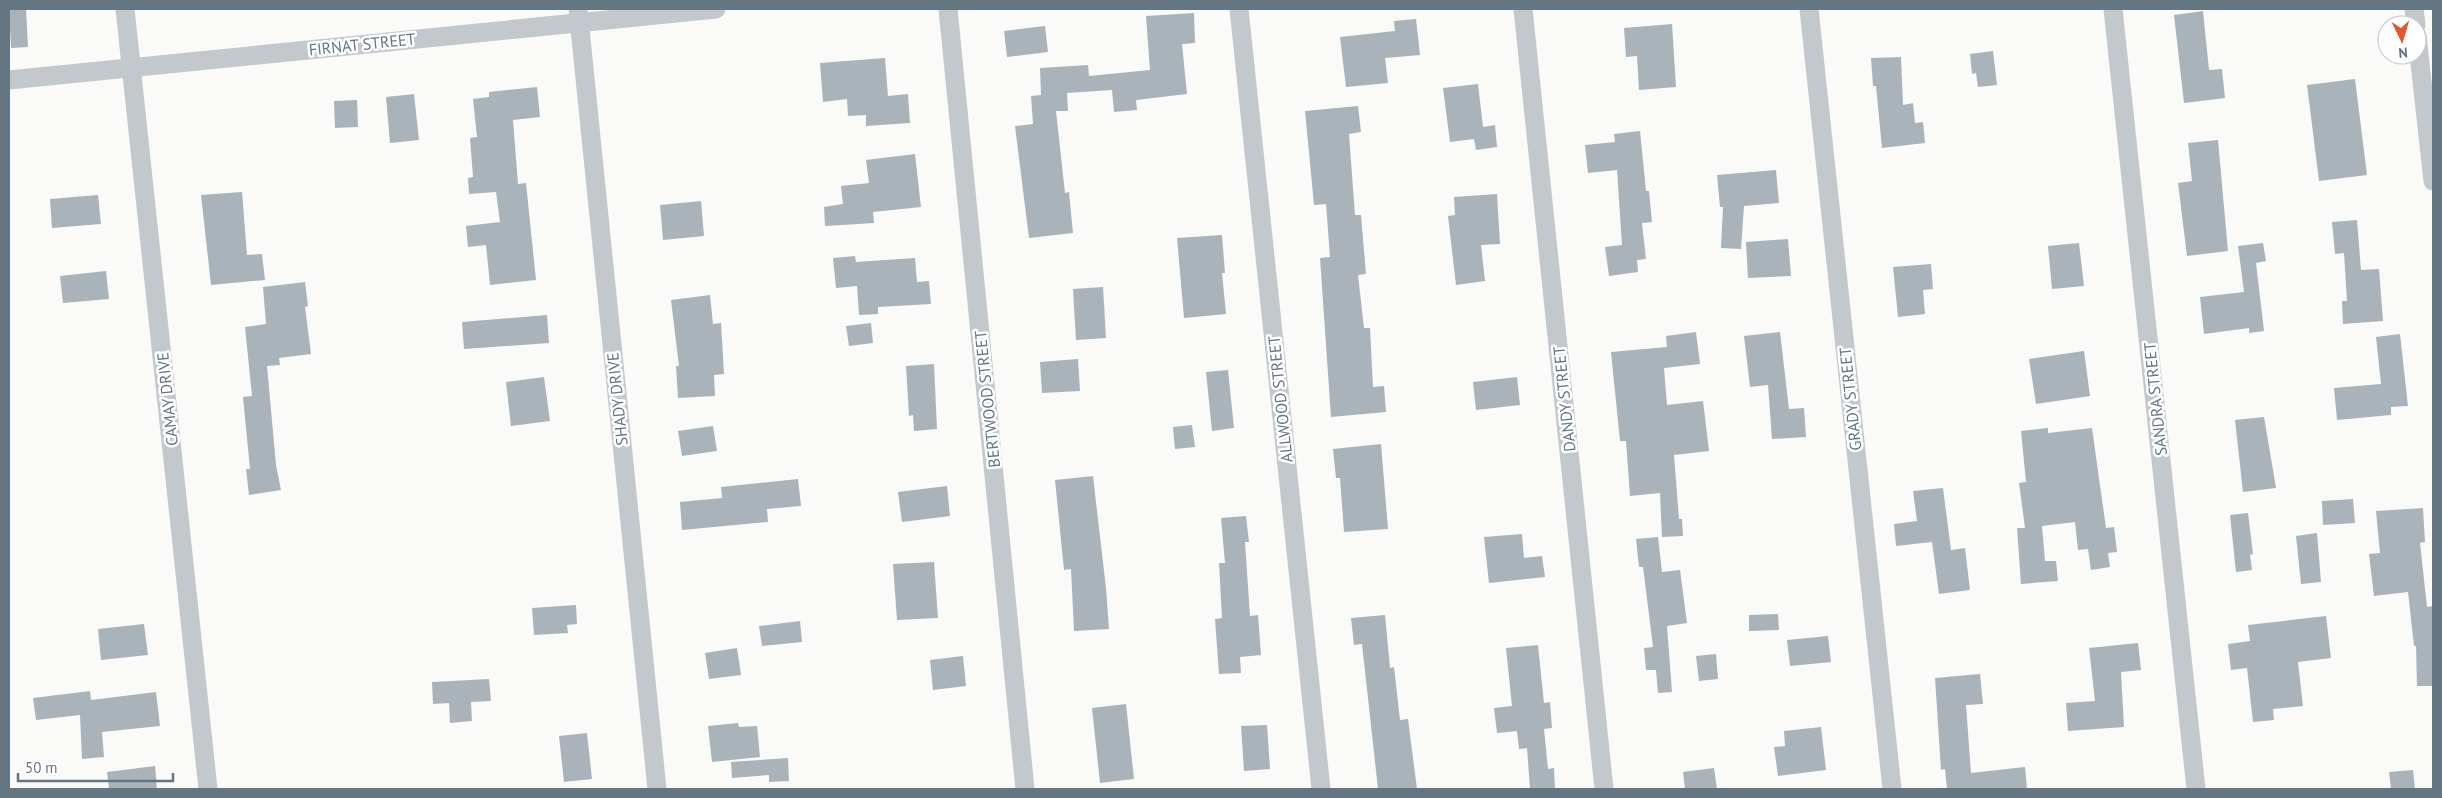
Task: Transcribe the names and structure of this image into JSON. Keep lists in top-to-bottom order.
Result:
{
  "streets": {
    "street": [
      "FIRNAT STREET",
      "CAMAY DRIVE",
      "SHADY DRIVE",
      "BERTWOOD STREET",
      "ALLWOOD STREET",
      "DANDY STREET",
      "GRADY STREET",
      "SANDRA STREET"
    ]
  },
  "crossings": [
    ["FIRNAT STREET", "CAMAY DRIVE"],
    ["FIRNAT STREET", "SHADY DRIVE"]
  ],
  "scale_bar": "50 m",
  "north": "bottom"
}
